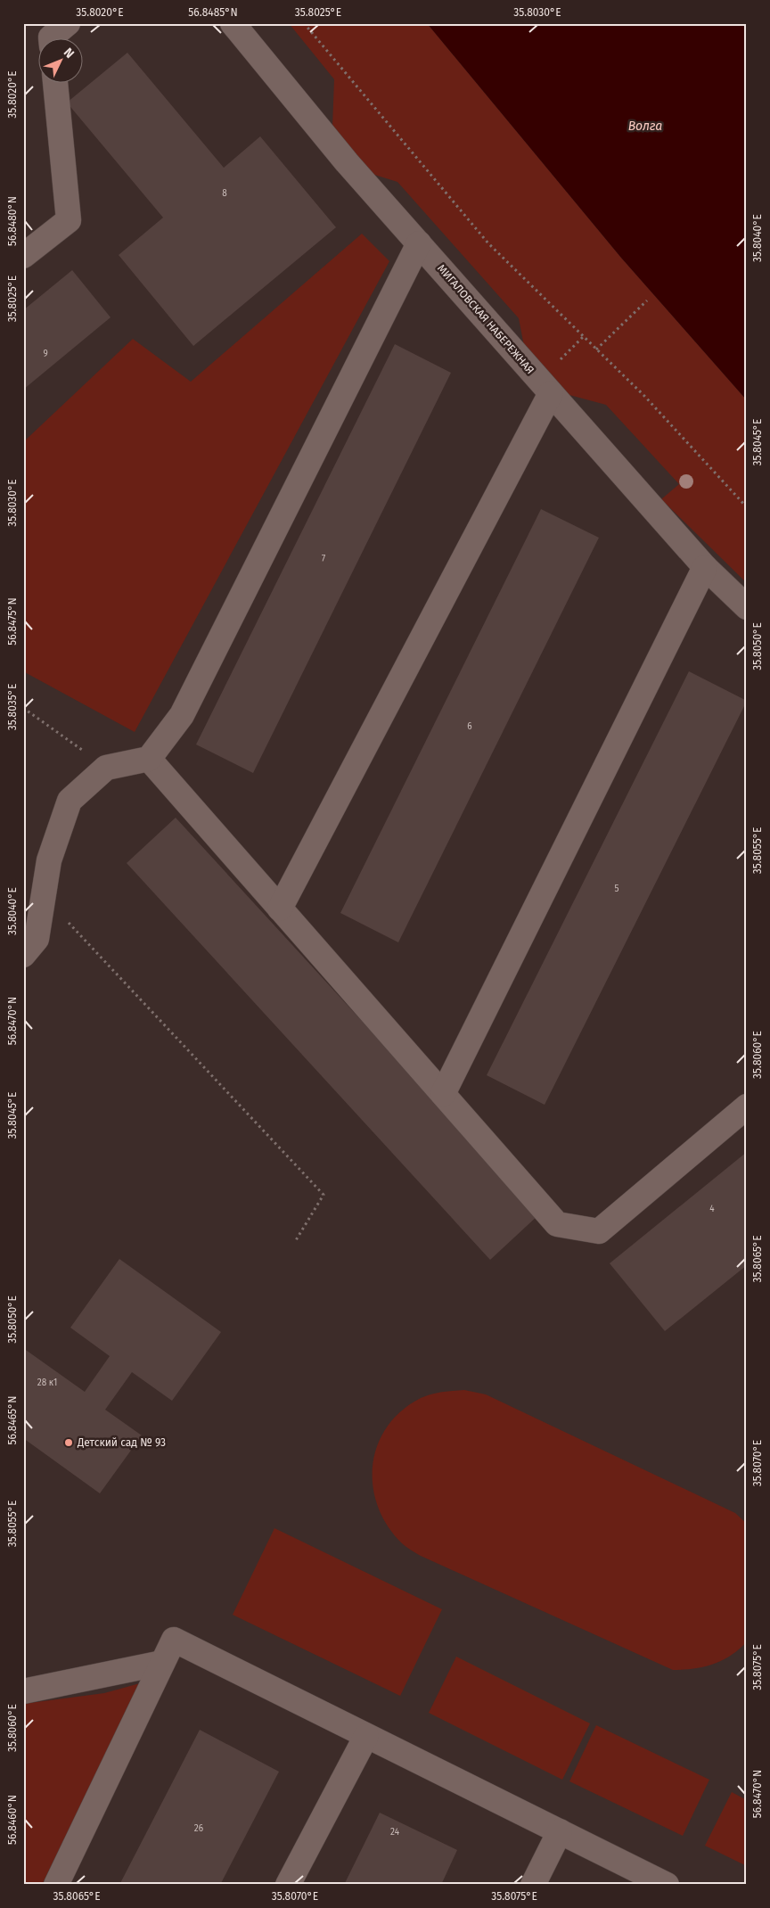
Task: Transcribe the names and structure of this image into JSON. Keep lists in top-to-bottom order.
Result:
{
  "streets": {
    "street": ["МИГАЛОВСКАЯ НАБЕРЕЖНАЯ"]
  },
  "water": ["Волга"],
  "places": ["Детский сад № 93"],
  "house_numbers": [
    "8",
    "9",
    "7",
    "6",
    "5",
    "4",
    "28 к1",
    "26",
    "24"
  ],
  "north": "top right",
  "coordinates": [
    "35.8020°E",
    "56.8485°N",
    "35.8025°E",
    "35.8030°E",
    "56.8480°N",
    "35.8040°E",
    "35.8045°E",
    "56.8475°N",
    "35.8050°E",
    "35.8035°E",
    "35.8055°E",
    "56.8470°N",
    "35.8060°E",
    "35.8065°E",
    "56.8465°N",
    "35.8070°E",
    "35.8075°E",
    "56.8460°N"
  ]
}
